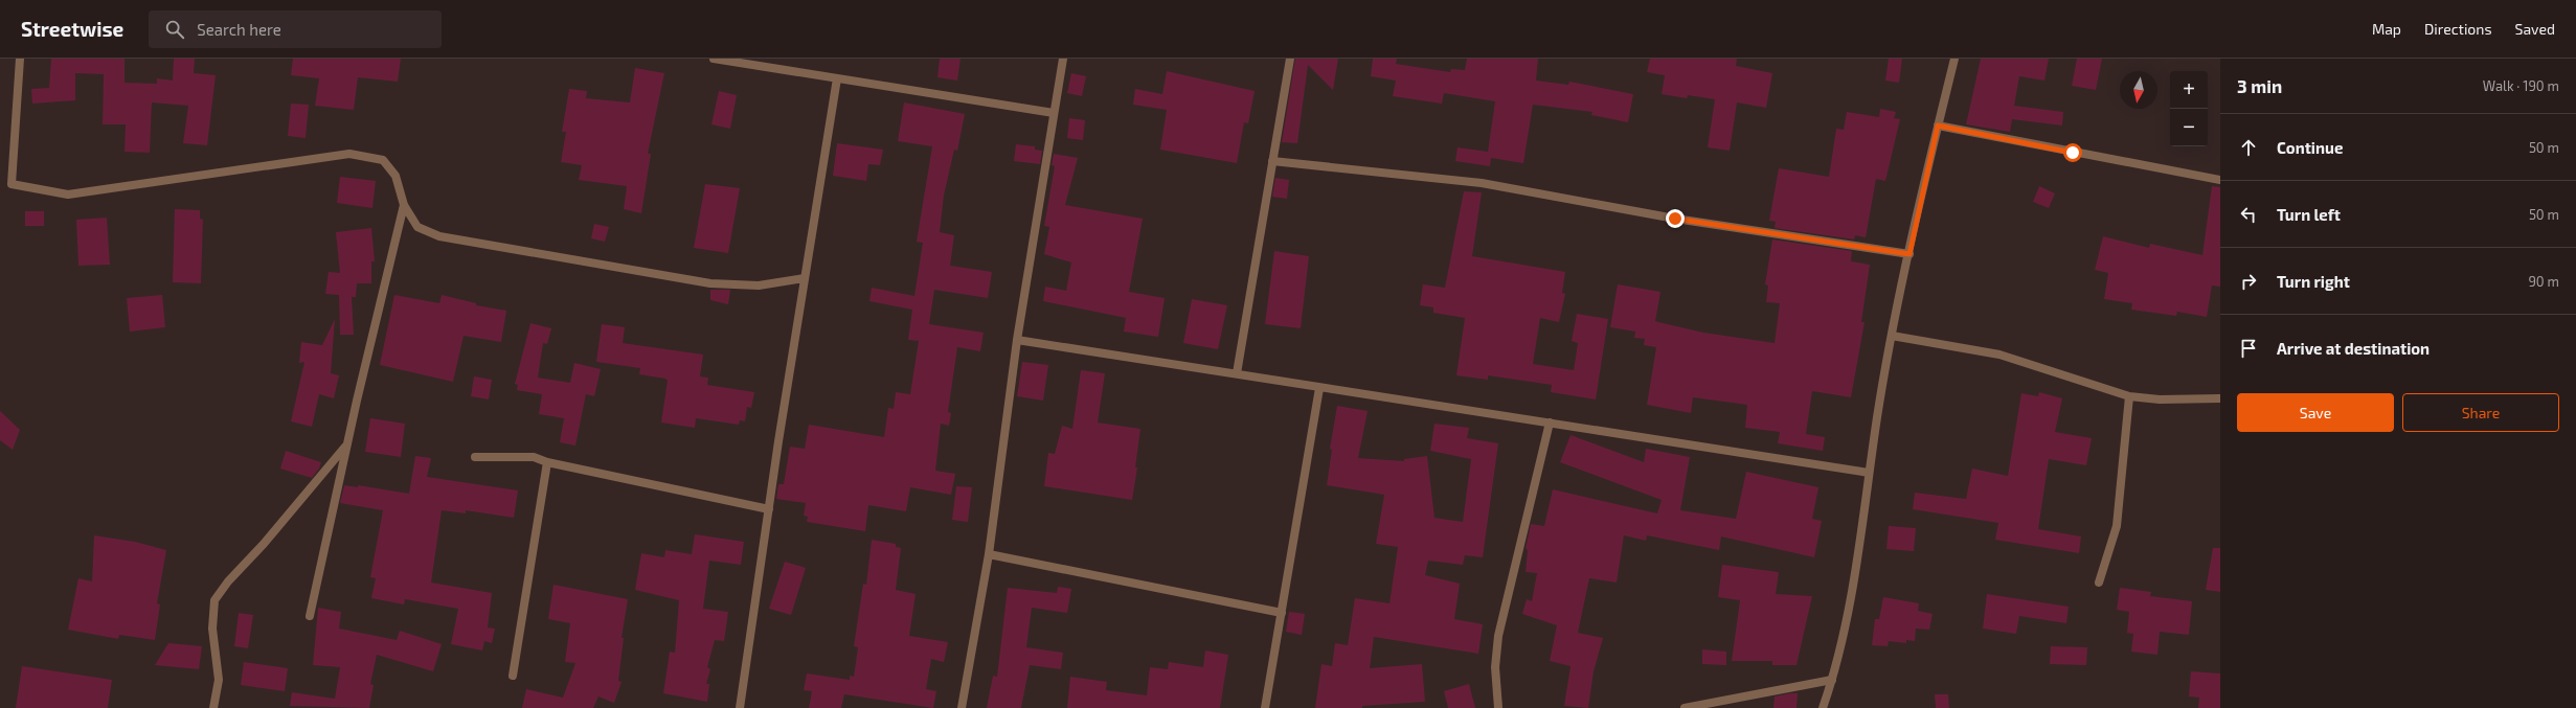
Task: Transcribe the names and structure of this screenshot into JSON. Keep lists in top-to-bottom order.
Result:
{
  "north": "bottom",
  "page": {
    "header": "Streetwise",
    "search": "Search here",
    "nav": ["Map", "Directions", "Saved"],
    "heading": ["3 min", "Walk · 190 m"],
    "map_buttons": ["+", "−"],
    "list": [
      ["Continue", "50 m"],
      ["Turn left", "50 m"],
      ["Turn right", "90 m"],
      "Arrive at destination"
    ],
    "buttons": ["Save", "Share"]
  }
}
